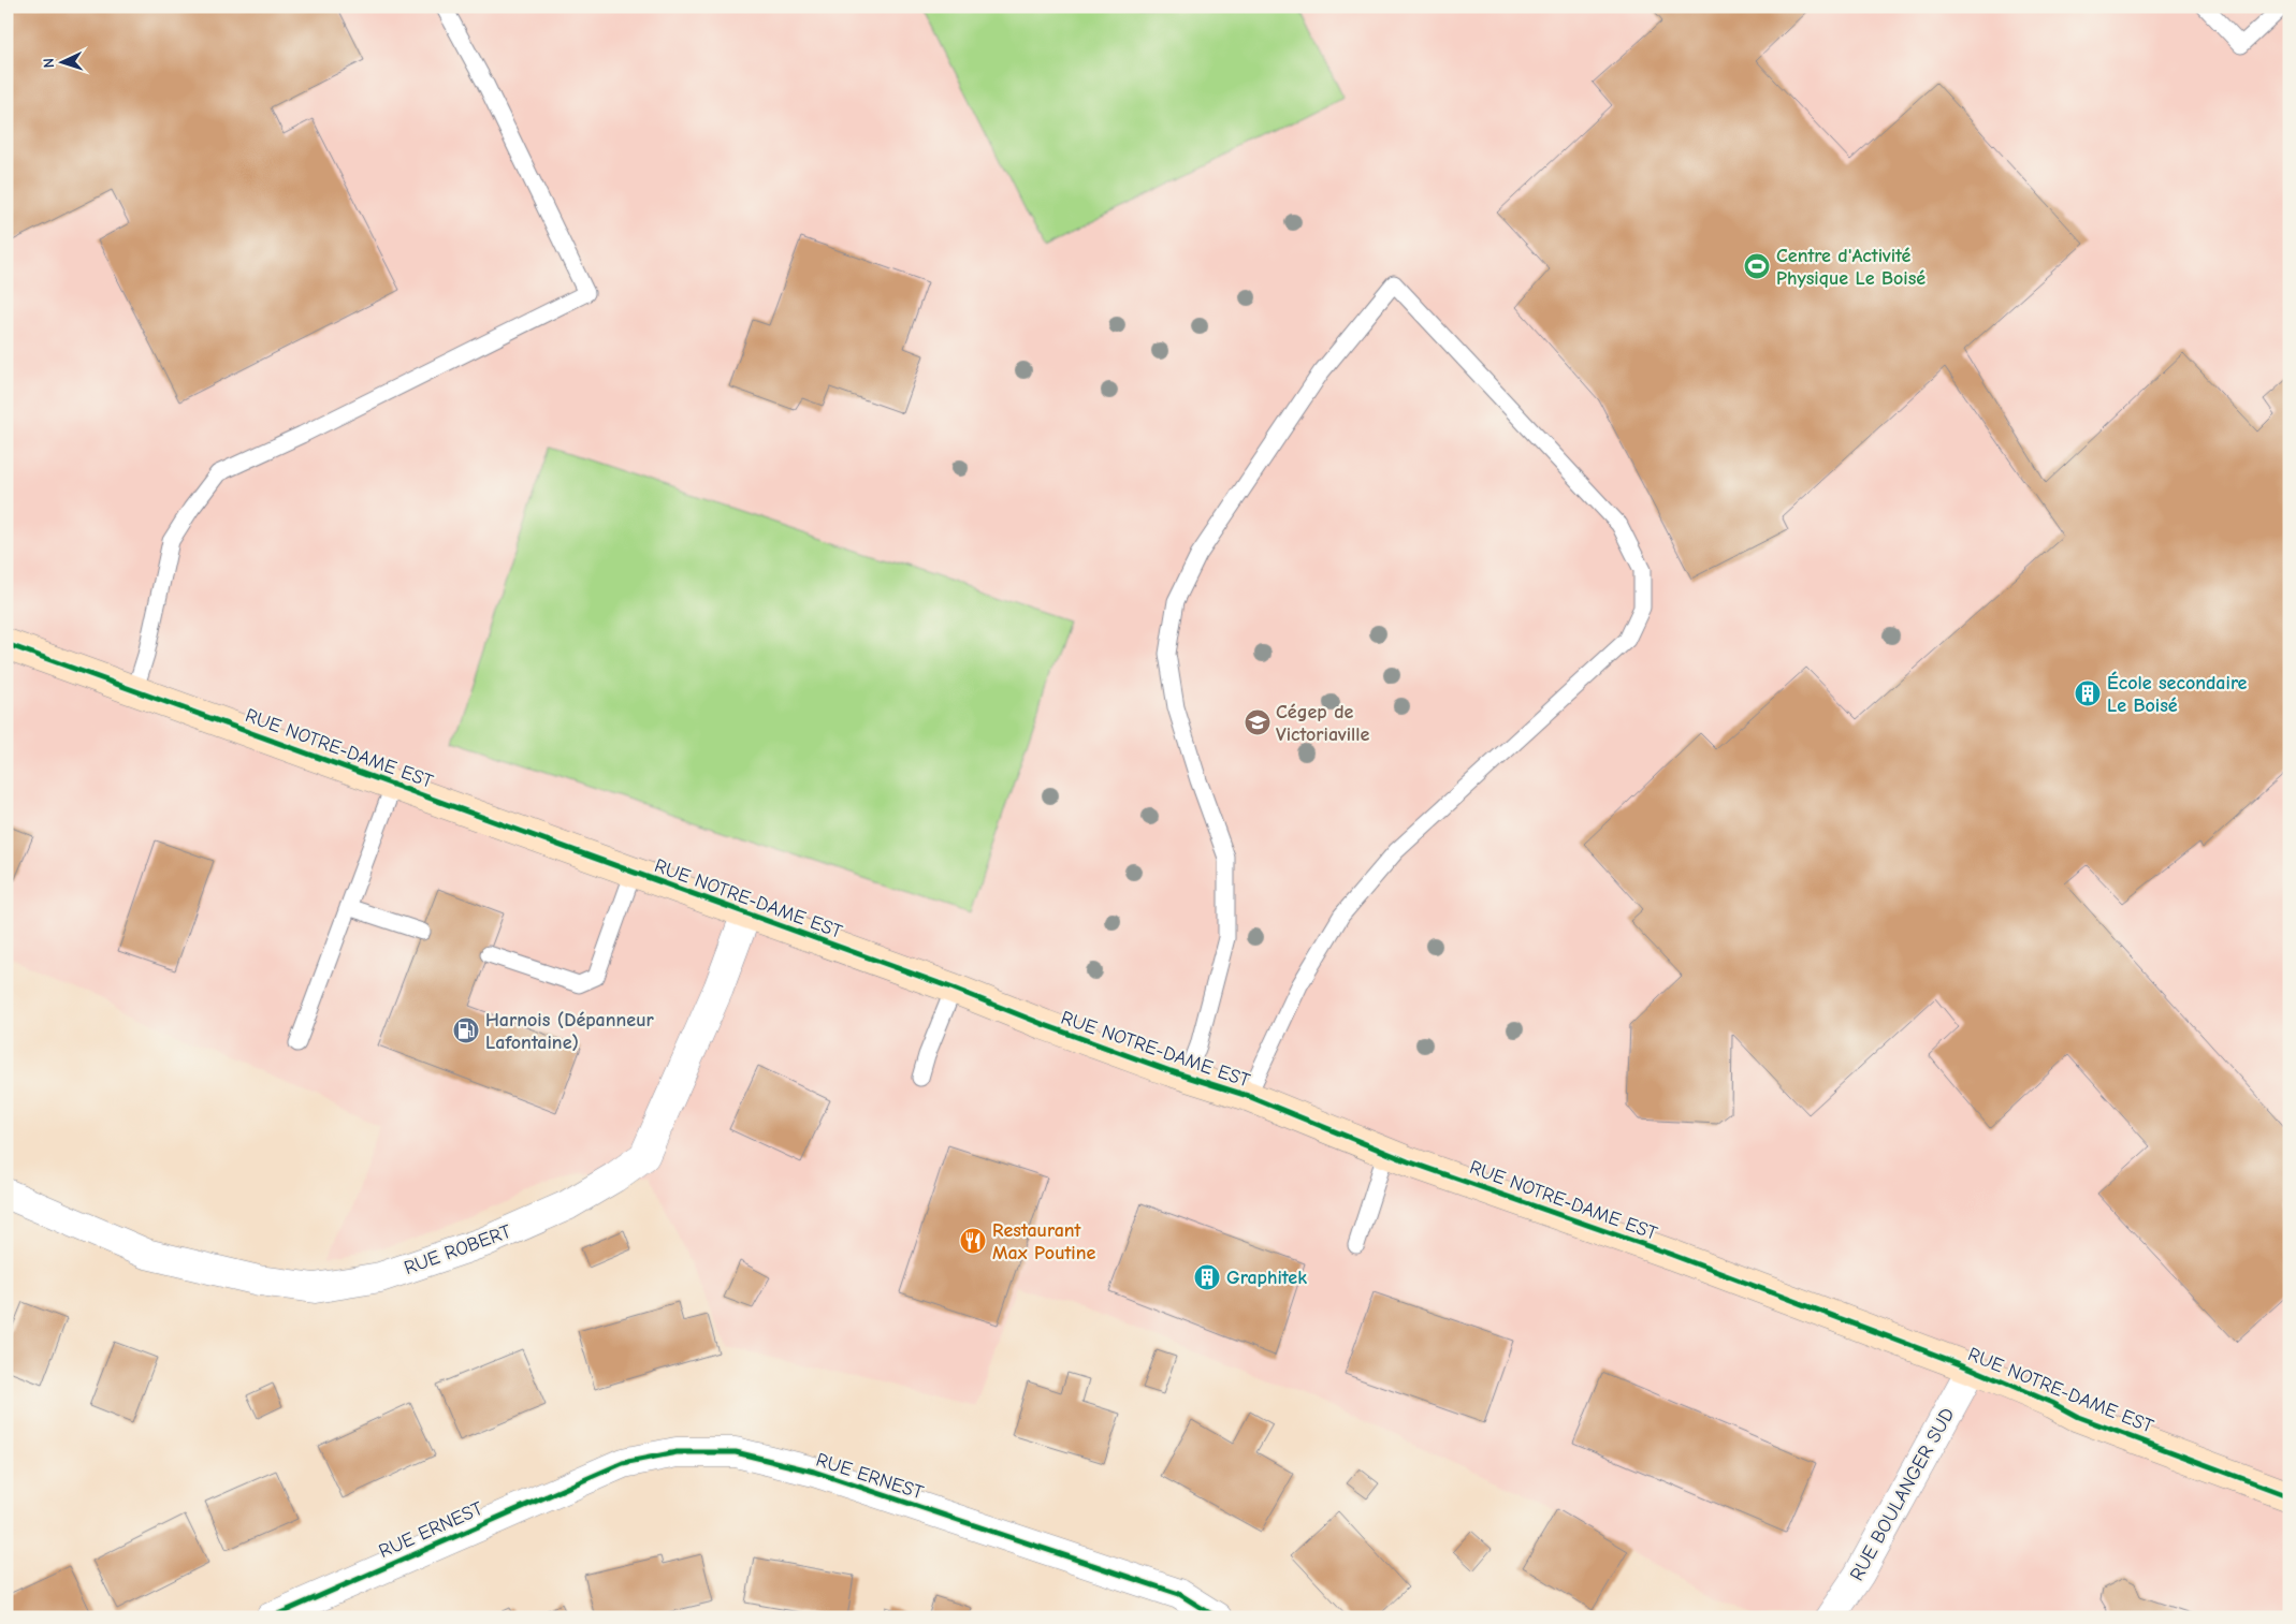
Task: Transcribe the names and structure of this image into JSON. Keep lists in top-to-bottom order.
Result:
{
  "streets": {
    "street": [
      "RUE NOTRE-DAME EST",
      "RUE ROBERT",
      "RUE ERNEST",
      "RUE BOULANGER SUD"
    ]
  },
  "crossings": [
    ["RUE NOTRE-DAME EST", "RUE ROBERT"],
    ["RUE NOTRE-DAME EST", "RUE BOULANGER SUD"]
  ],
  "places": {
    "sports": ["Centre d'Activité Physique Le Boisé"],
    "building": ["École secondaire Le Boisé", "Graphitek"],
    "school or university": ["Cégep de Victoriaville"],
    "fuel station": ["Harnois (Dépanneur Lafontaine)"],
    "restaurant": ["Restaurant Max Poutine"]
  },
  "north": "left"
}
